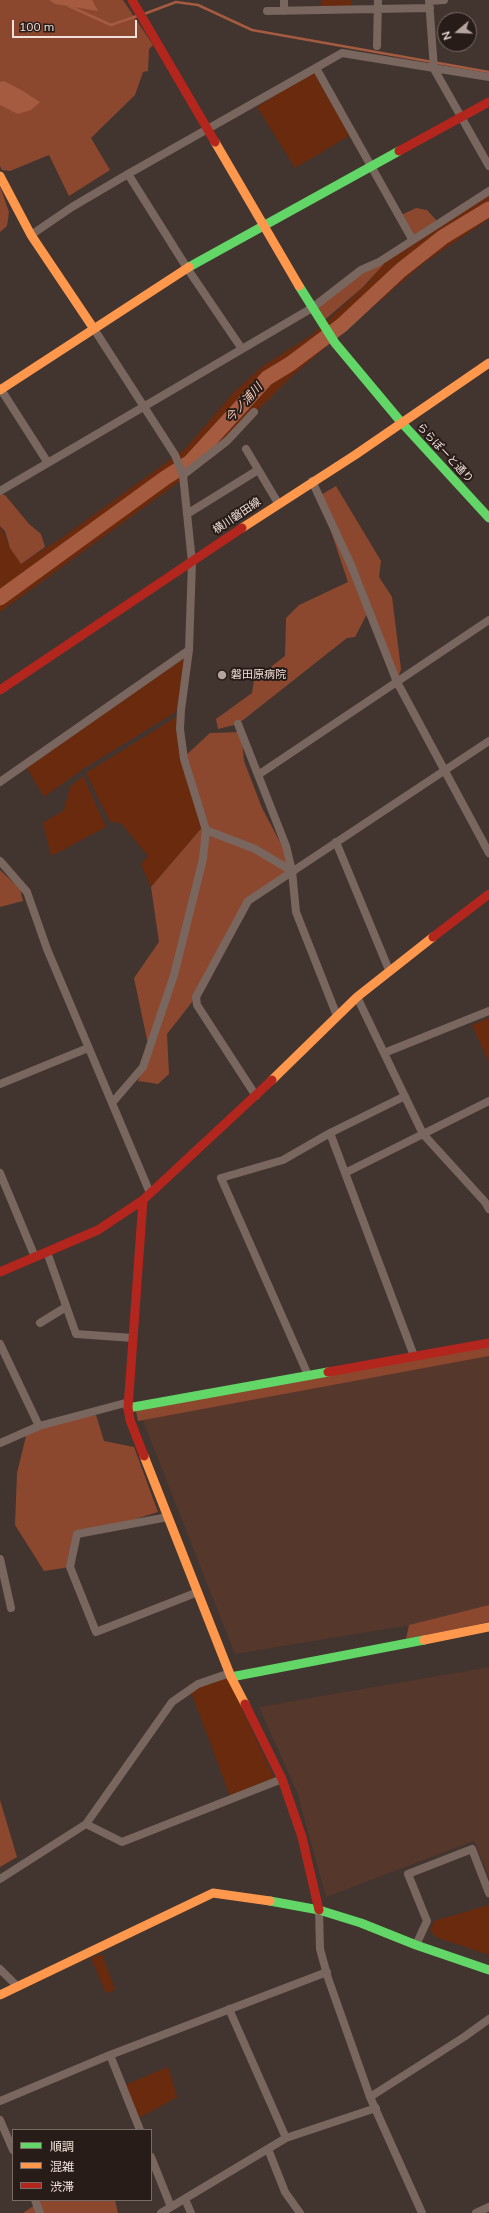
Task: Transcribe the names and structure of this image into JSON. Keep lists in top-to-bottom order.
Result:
{
  "streets": {
    "street": ["ららぽーと通り", "横川磐田線"]
  },
  "crossings": [
    ["ららぽーと通り", "横川磐田線"]
  ],
  "water": ["今ノ浦川"],
  "places": ["磐田原病院"],
  "legend": ["順調", "混雑", "渋滞"],
  "scale_bar": "100 m",
  "north": "left"
}
